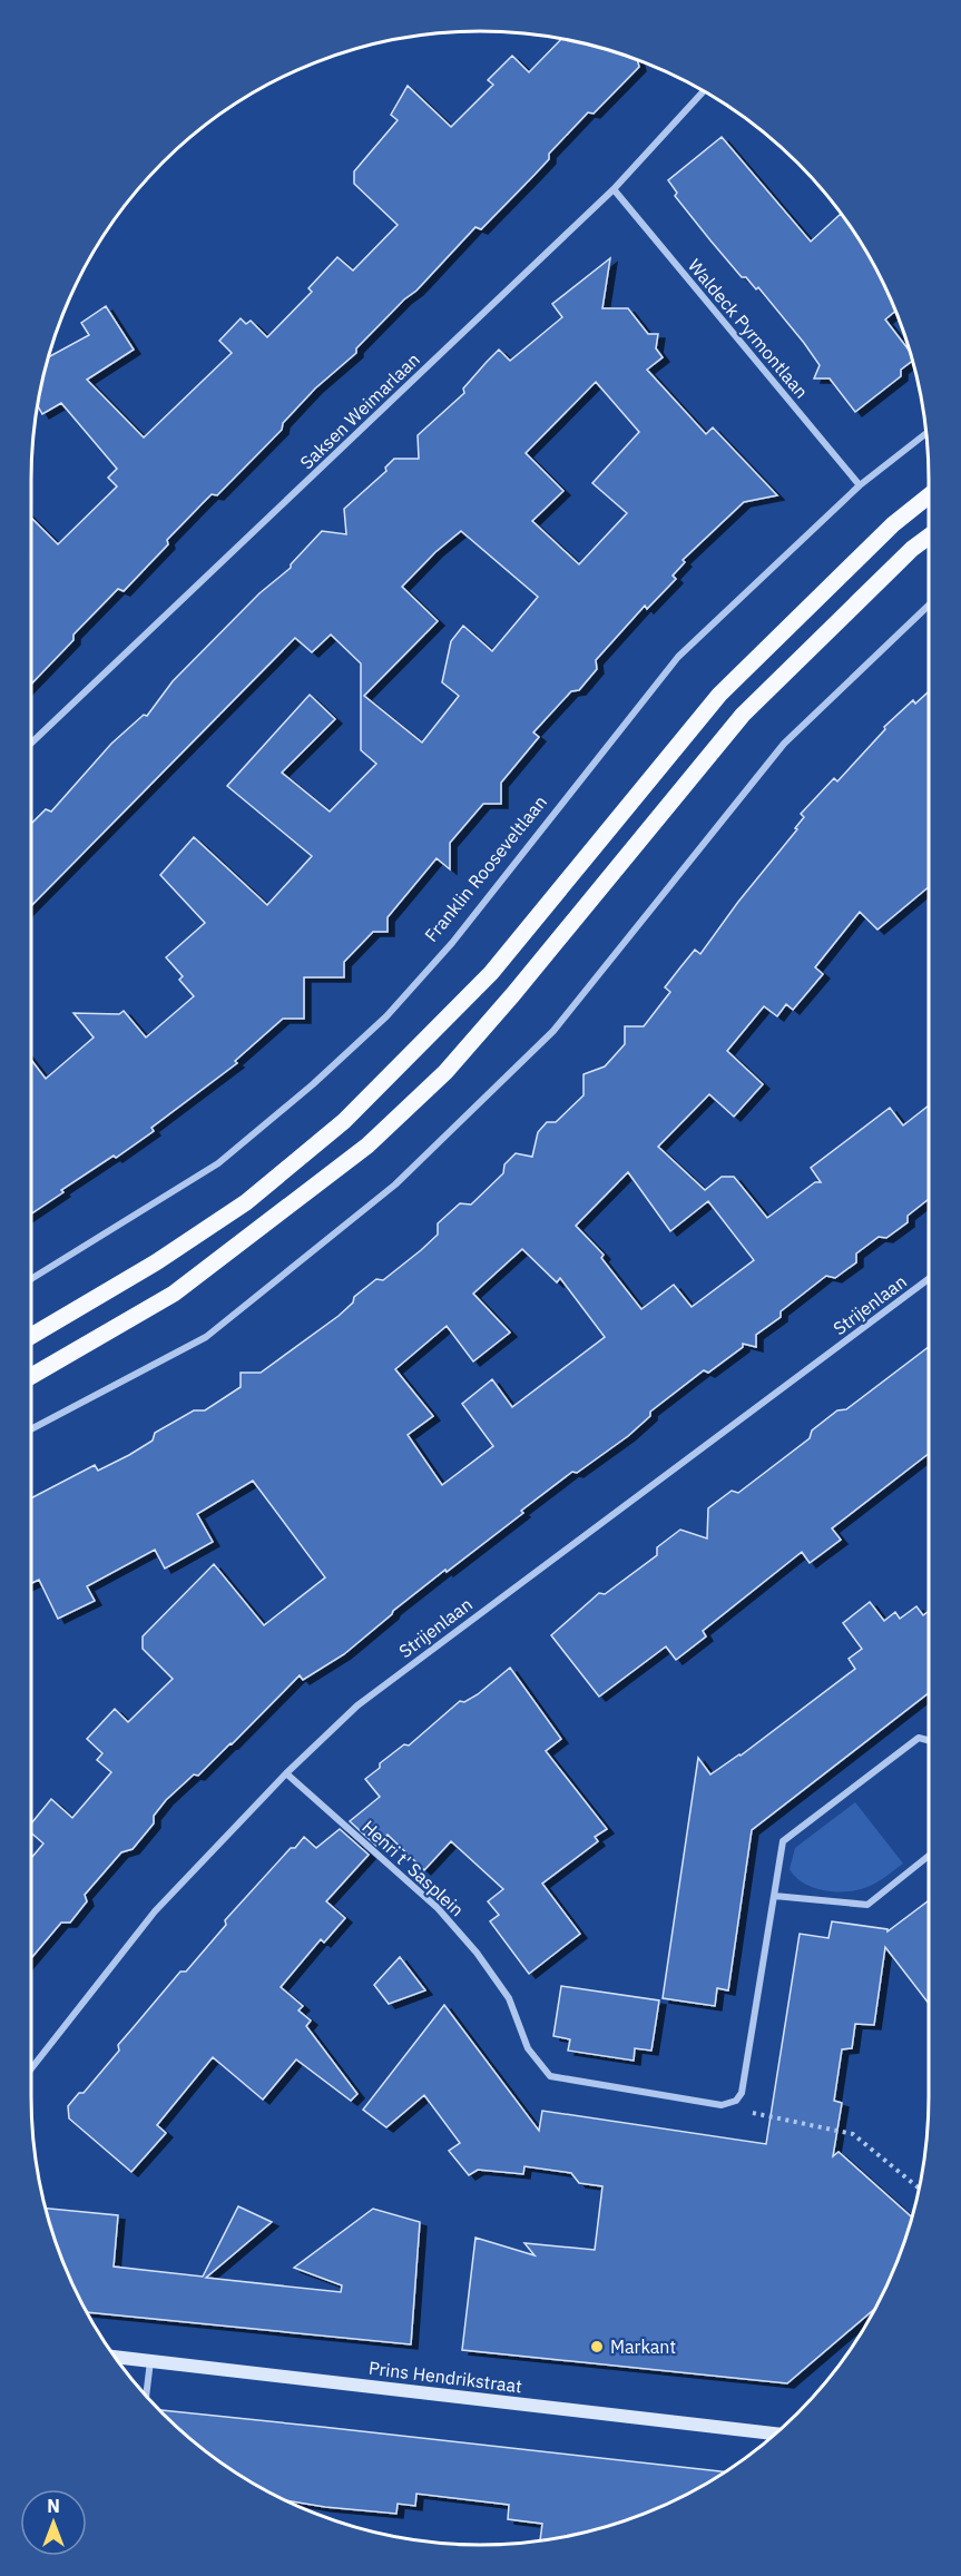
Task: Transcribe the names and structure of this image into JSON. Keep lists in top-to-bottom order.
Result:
{
  "streets": {
    "street": [
      "Waldeck Pyrmontlaan",
      "Saksen Weimarlaan",
      "Franklin Rooseveltlaan",
      "Strijenlaan",
      "Henri t' Sasplein",
      "Prins Hendrikstraat"
    ]
  },
  "crossings": [
    ["Waldeck Pyrmontlaan", "Saksen Weimarlaan"],
    ["Waldeck Pyrmontlaan", "Franklin Rooseveltlaan"],
    ["Strijenlaan", "Henri t' Sasplein"]
  ],
  "places": ["Markant"],
  "north": "top"
}
